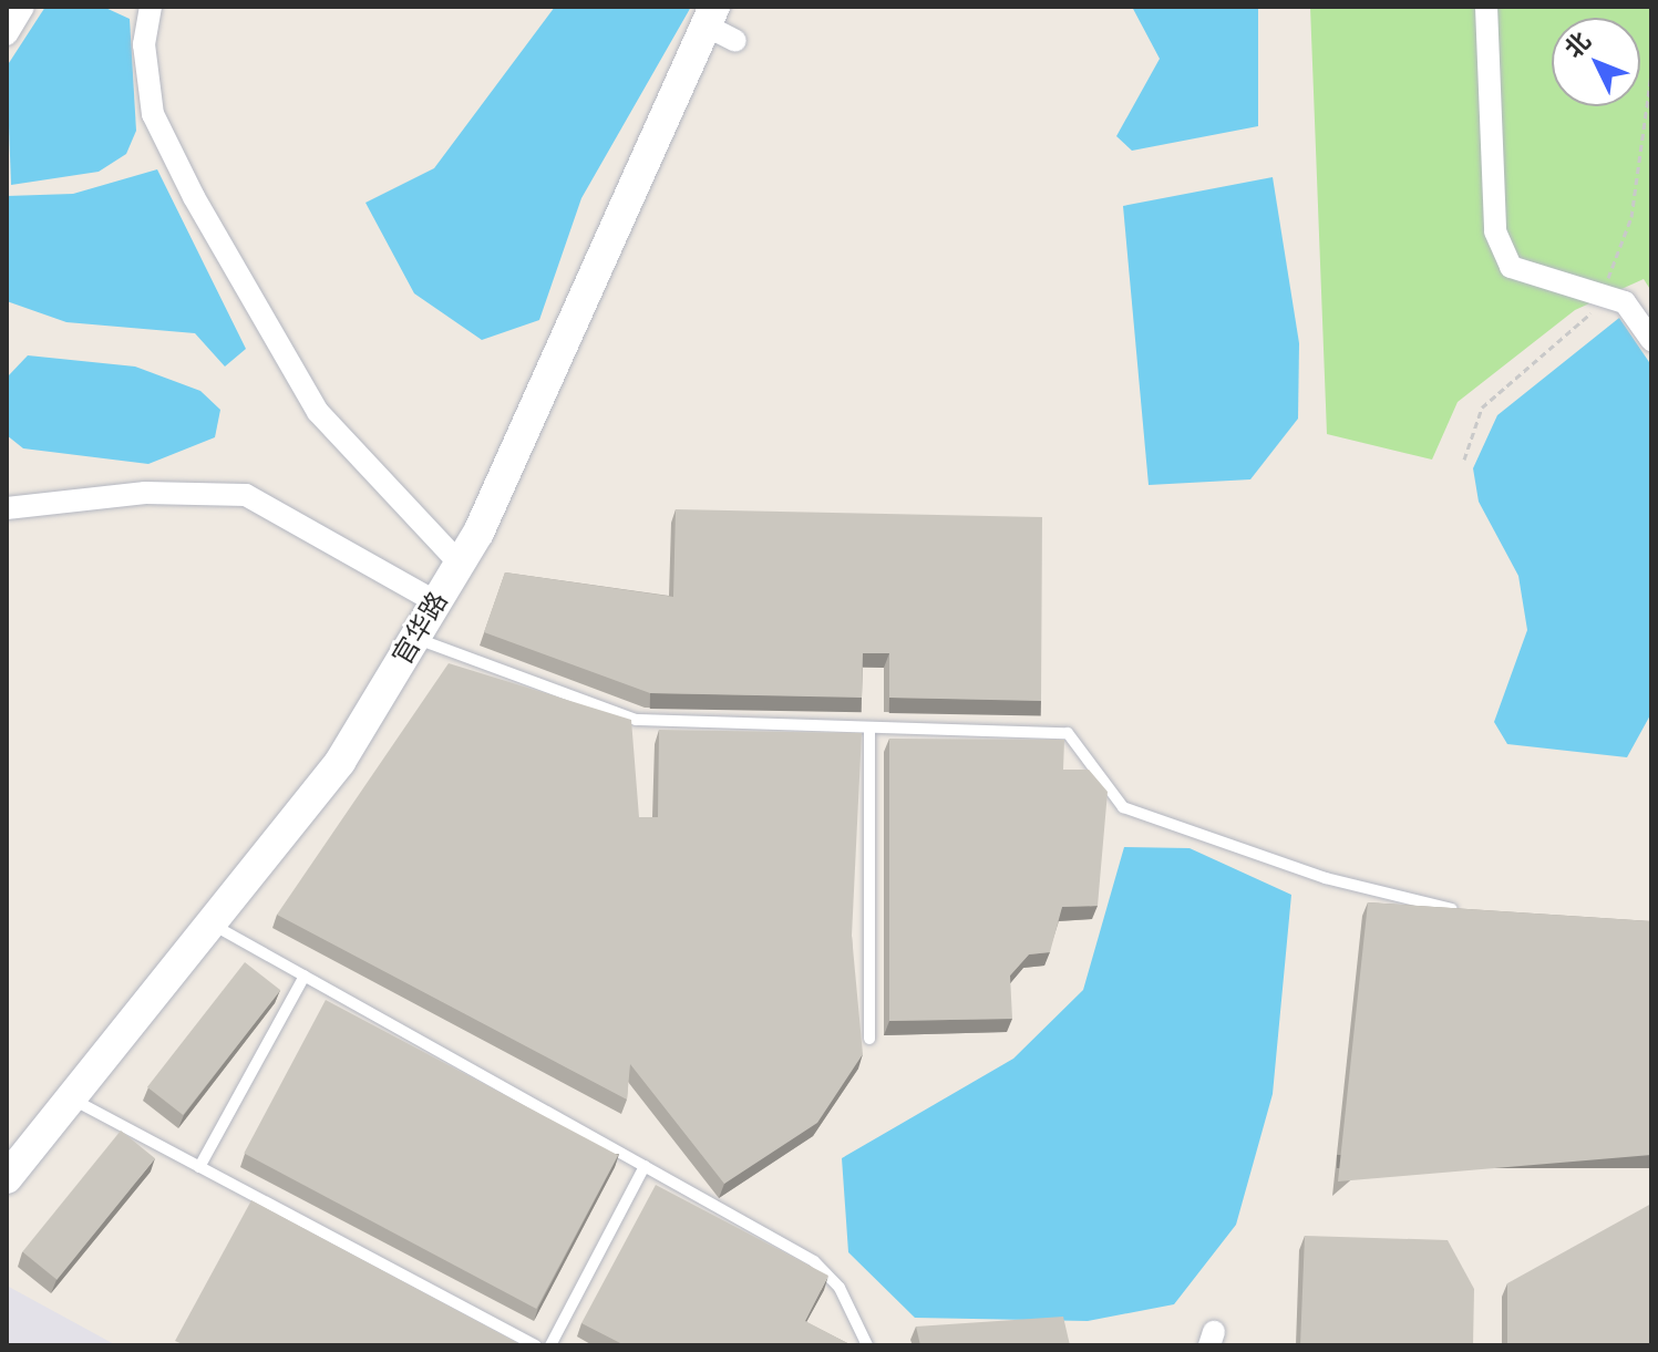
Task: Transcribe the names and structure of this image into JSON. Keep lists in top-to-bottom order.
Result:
{
  "streets": {
    "main road": ["官华路"]
  },
  "north": "top left"
}
